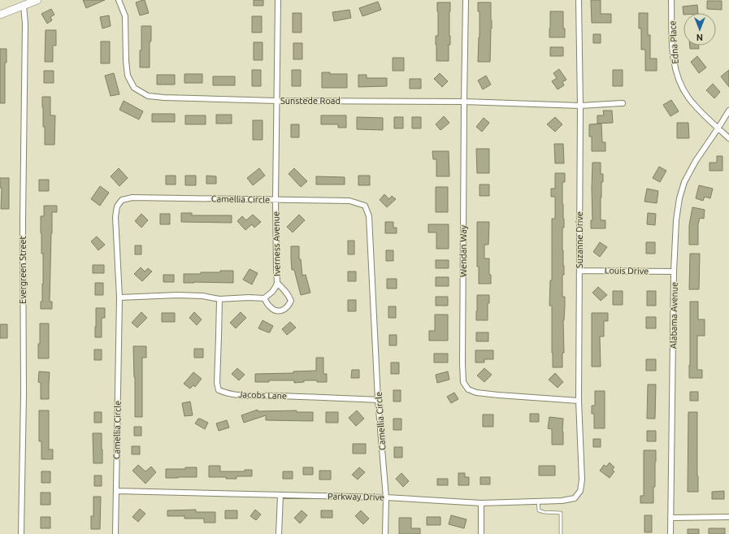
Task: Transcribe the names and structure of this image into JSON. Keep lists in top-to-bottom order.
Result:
{
  "streets": {
    "street": [
      "Edna Place",
      "Sunstede Road",
      "Camellia Circle",
      "Suzanne Drive",
      "Iverness Avenue",
      "Wendan Way",
      "Evergreen Street",
      "Louis Drive",
      "Alabama Avenue",
      "Jacobs Lane",
      "Parkway Drive"
    ]
  },
  "crossings": [
    ["Edna Place", "Alabama Avenue"],
    ["Sunstede Road", "Suzanne Drive"],
    ["Sunstede Road", "Iverness Avenue"],
    ["Sunstede Road", "Wendan Way"],
    ["Camellia Circle", "Iverness Avenue"],
    ["Camellia Circle", "Jacobs Lane"],
    ["Camellia Circle", "Parkway Drive"],
    ["Suzanne Drive", "Wendan Way"],
    ["Suzanne Drive", "Louis Drive"],
    ["Suzanne Drive", "Parkway Drive"],
    ["Louis Drive", "Alabama Avenue"]
  ],
  "north": "bottom"
}
